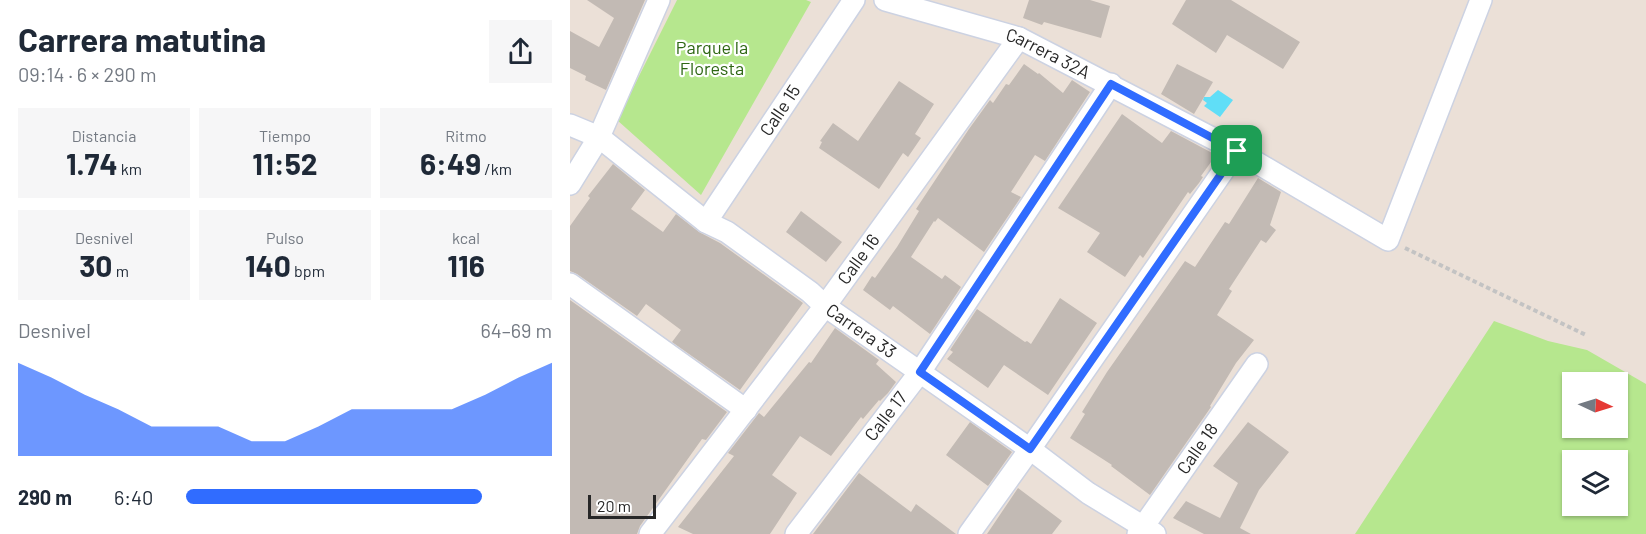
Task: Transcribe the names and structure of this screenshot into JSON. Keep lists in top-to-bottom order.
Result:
{
  "streets": {
    "street": [
      "Carrera 32A",
      "Calle 15",
      "Calle 16",
      "Carrera 33",
      "Calle 17",
      "Calle 18"
    ]
  },
  "crossings": [
    ["Carrera 32A", "Calle 16"],
    ["Carrera 32A", "Calle 17"],
    ["Calle 15", "Carrera 33"],
    ["Calle 16", "Carrera 33"],
    ["Carrera 33", "Calle 17"],
    ["Carrera 33", "Calle 18"]
  ],
  "parks": ["Parque la Floresta"],
  "scale_bar": "20 m",
  "north": "right",
  "page": {
    "heading": ["Carrera matutina", "09:14 · 6 × 290 m"],
    "stats": [
      ["Distancia", "1.74 km"],
      ["Tiempo", "11:52"],
      ["Ritmo", "6:49 /km"],
      ["Desnivel", "30 m"],
      ["Pulso", "140 bpm"],
      ["kcal", "116"]
    ],
    "chart": ["Desnivel", "64–69 m"],
    "list": [
      {
        "name": "290 m",
        "note": "6:40"
      }
    ],
    "scale": "20 m"
  }
}
